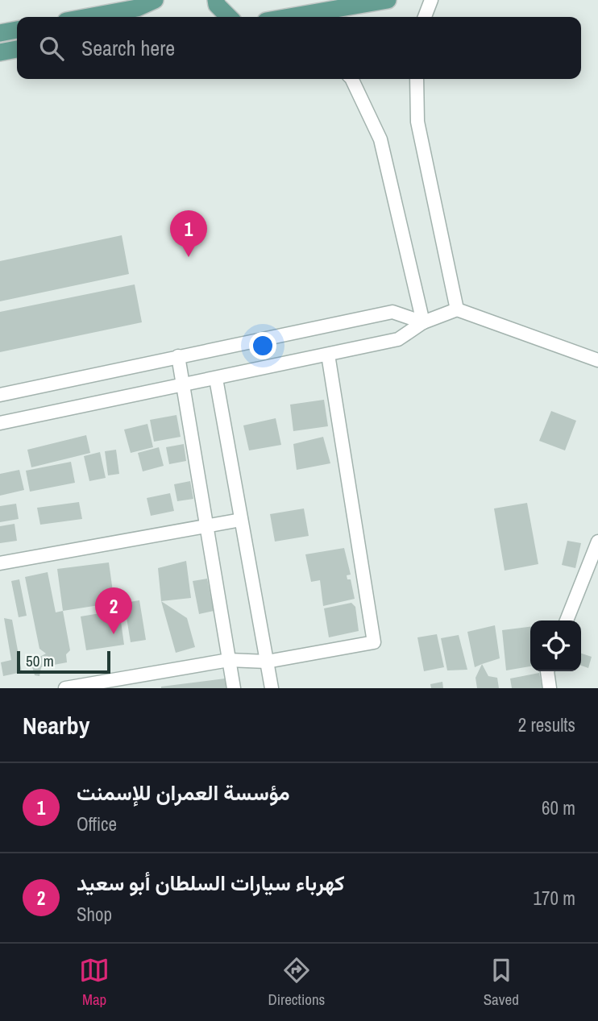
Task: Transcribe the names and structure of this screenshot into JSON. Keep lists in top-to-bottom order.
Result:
{
  "scale_bar": "50 m",
  "page": {
    "search": "Search here",
    "pins": ["1", "2"],
    "scale": "50 m",
    "heading": ["Nearby", "2 results"],
    "list": [
      {
        "mark": "1",
        "name": "مؤسسة العمران للإسمنت",
        "note": "Office",
        "value": "60 m"
      },
      {
        "mark": "2",
        "name": "كهرباء سيارات السلطان أبو سعيد",
        "note": "Shop",
        "value": "170 m"
      }
    ],
    "nav": ["Map", "Directions", "Saved"]
  }
}
